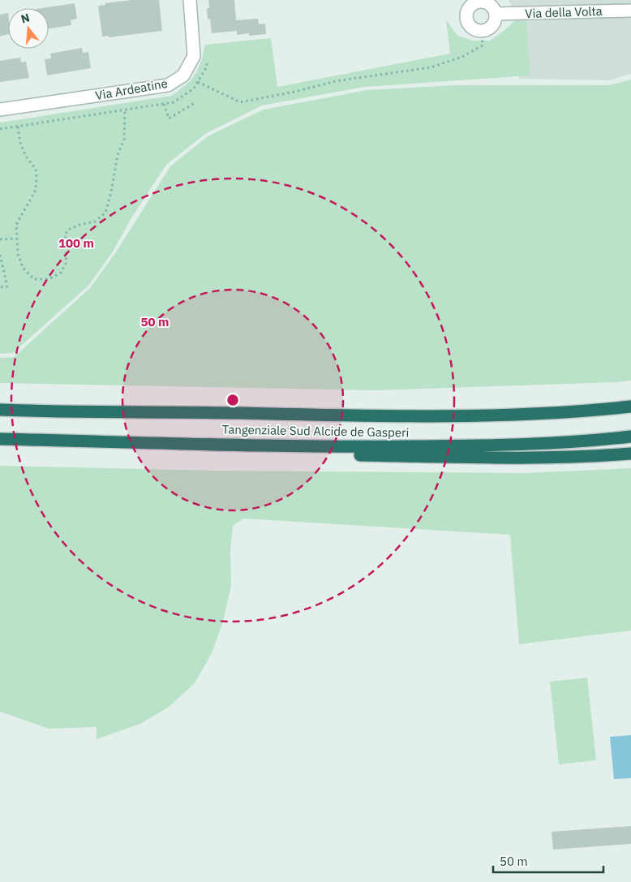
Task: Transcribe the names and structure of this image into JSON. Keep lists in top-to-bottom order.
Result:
{
  "streets": {
    "highway": ["Tangenziale Sud Alcide de Gasperi"],
    "street": ["Via della Volta", "Via Ardeatine"]
  },
  "scale_bar": "50 m",
  "north": "top",
  "rings": ["100 m", "50 m"]
}
